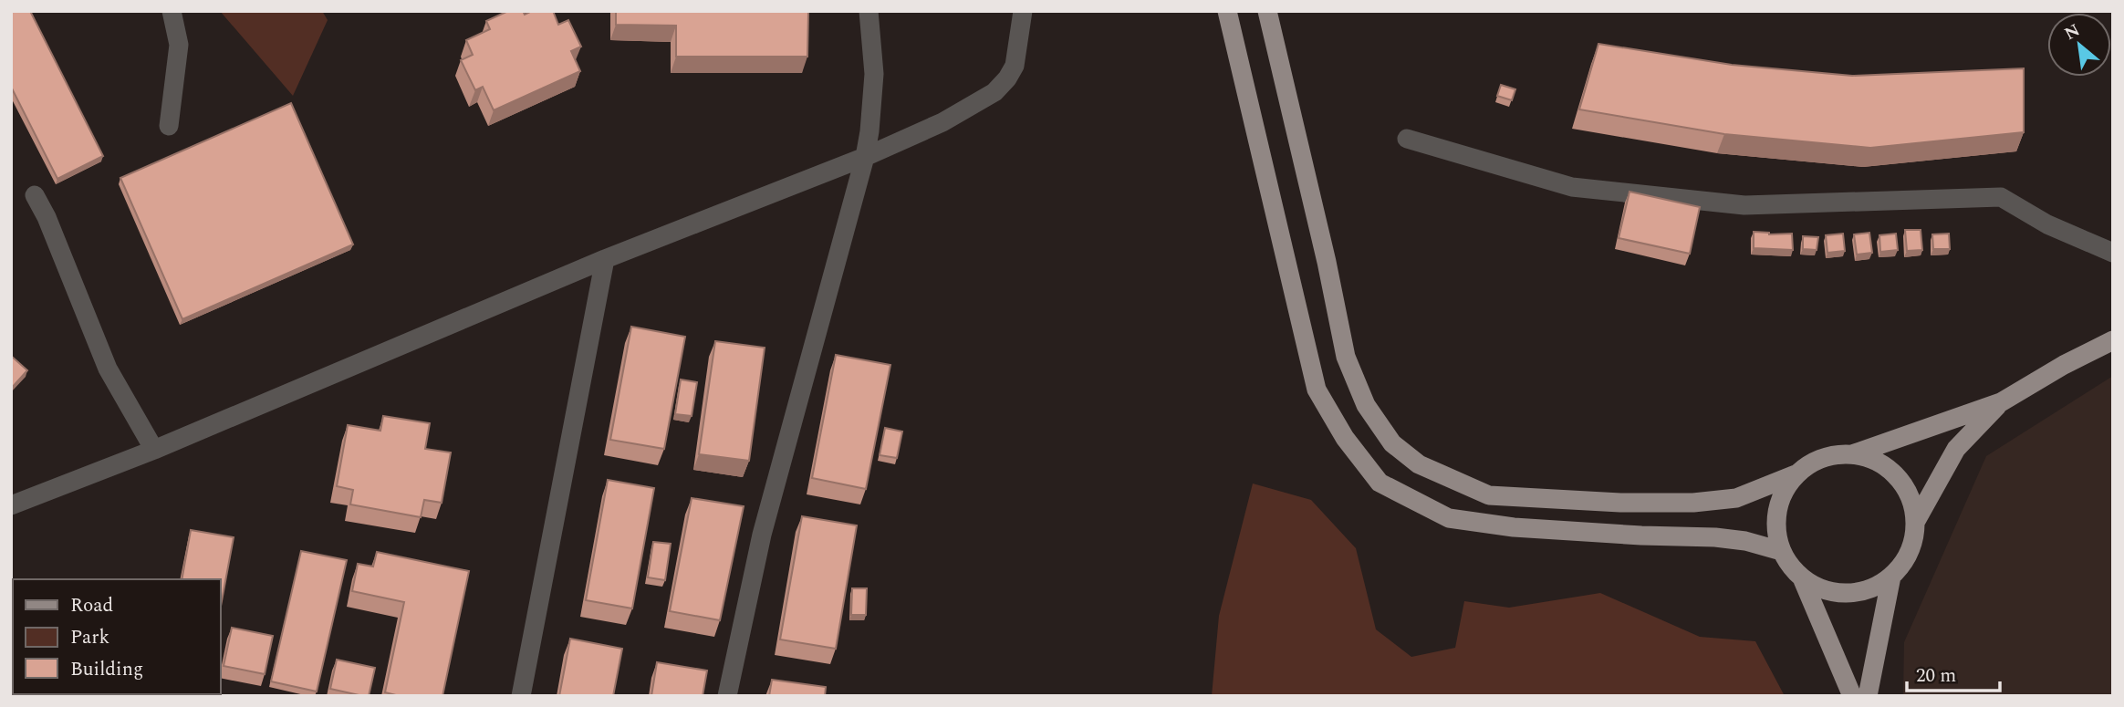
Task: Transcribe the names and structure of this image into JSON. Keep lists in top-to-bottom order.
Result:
{
  "legend": ["Road", "Park", "Building"],
  "scale_bar": "20 m",
  "north": "top left"
}
